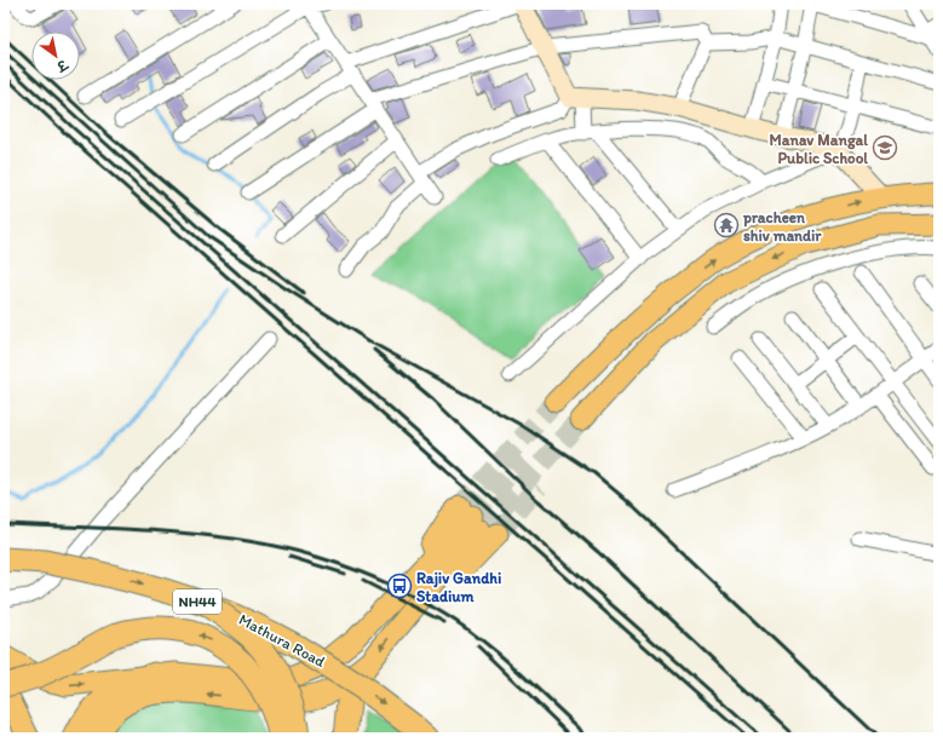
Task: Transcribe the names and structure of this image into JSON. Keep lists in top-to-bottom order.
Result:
{
  "streets": {
    "highway": ["NH44", "Mathura Road"]
  },
  "one_way": ["Mathura Road"],
  "places": {
    "school or university": ["Manav Mangal Public School"],
    "temple": ["pracheen shiv mandir"],
    "bus stop": ["Rajiv Gandhi Stadium"]
  },
  "north": "bottom right"
}
